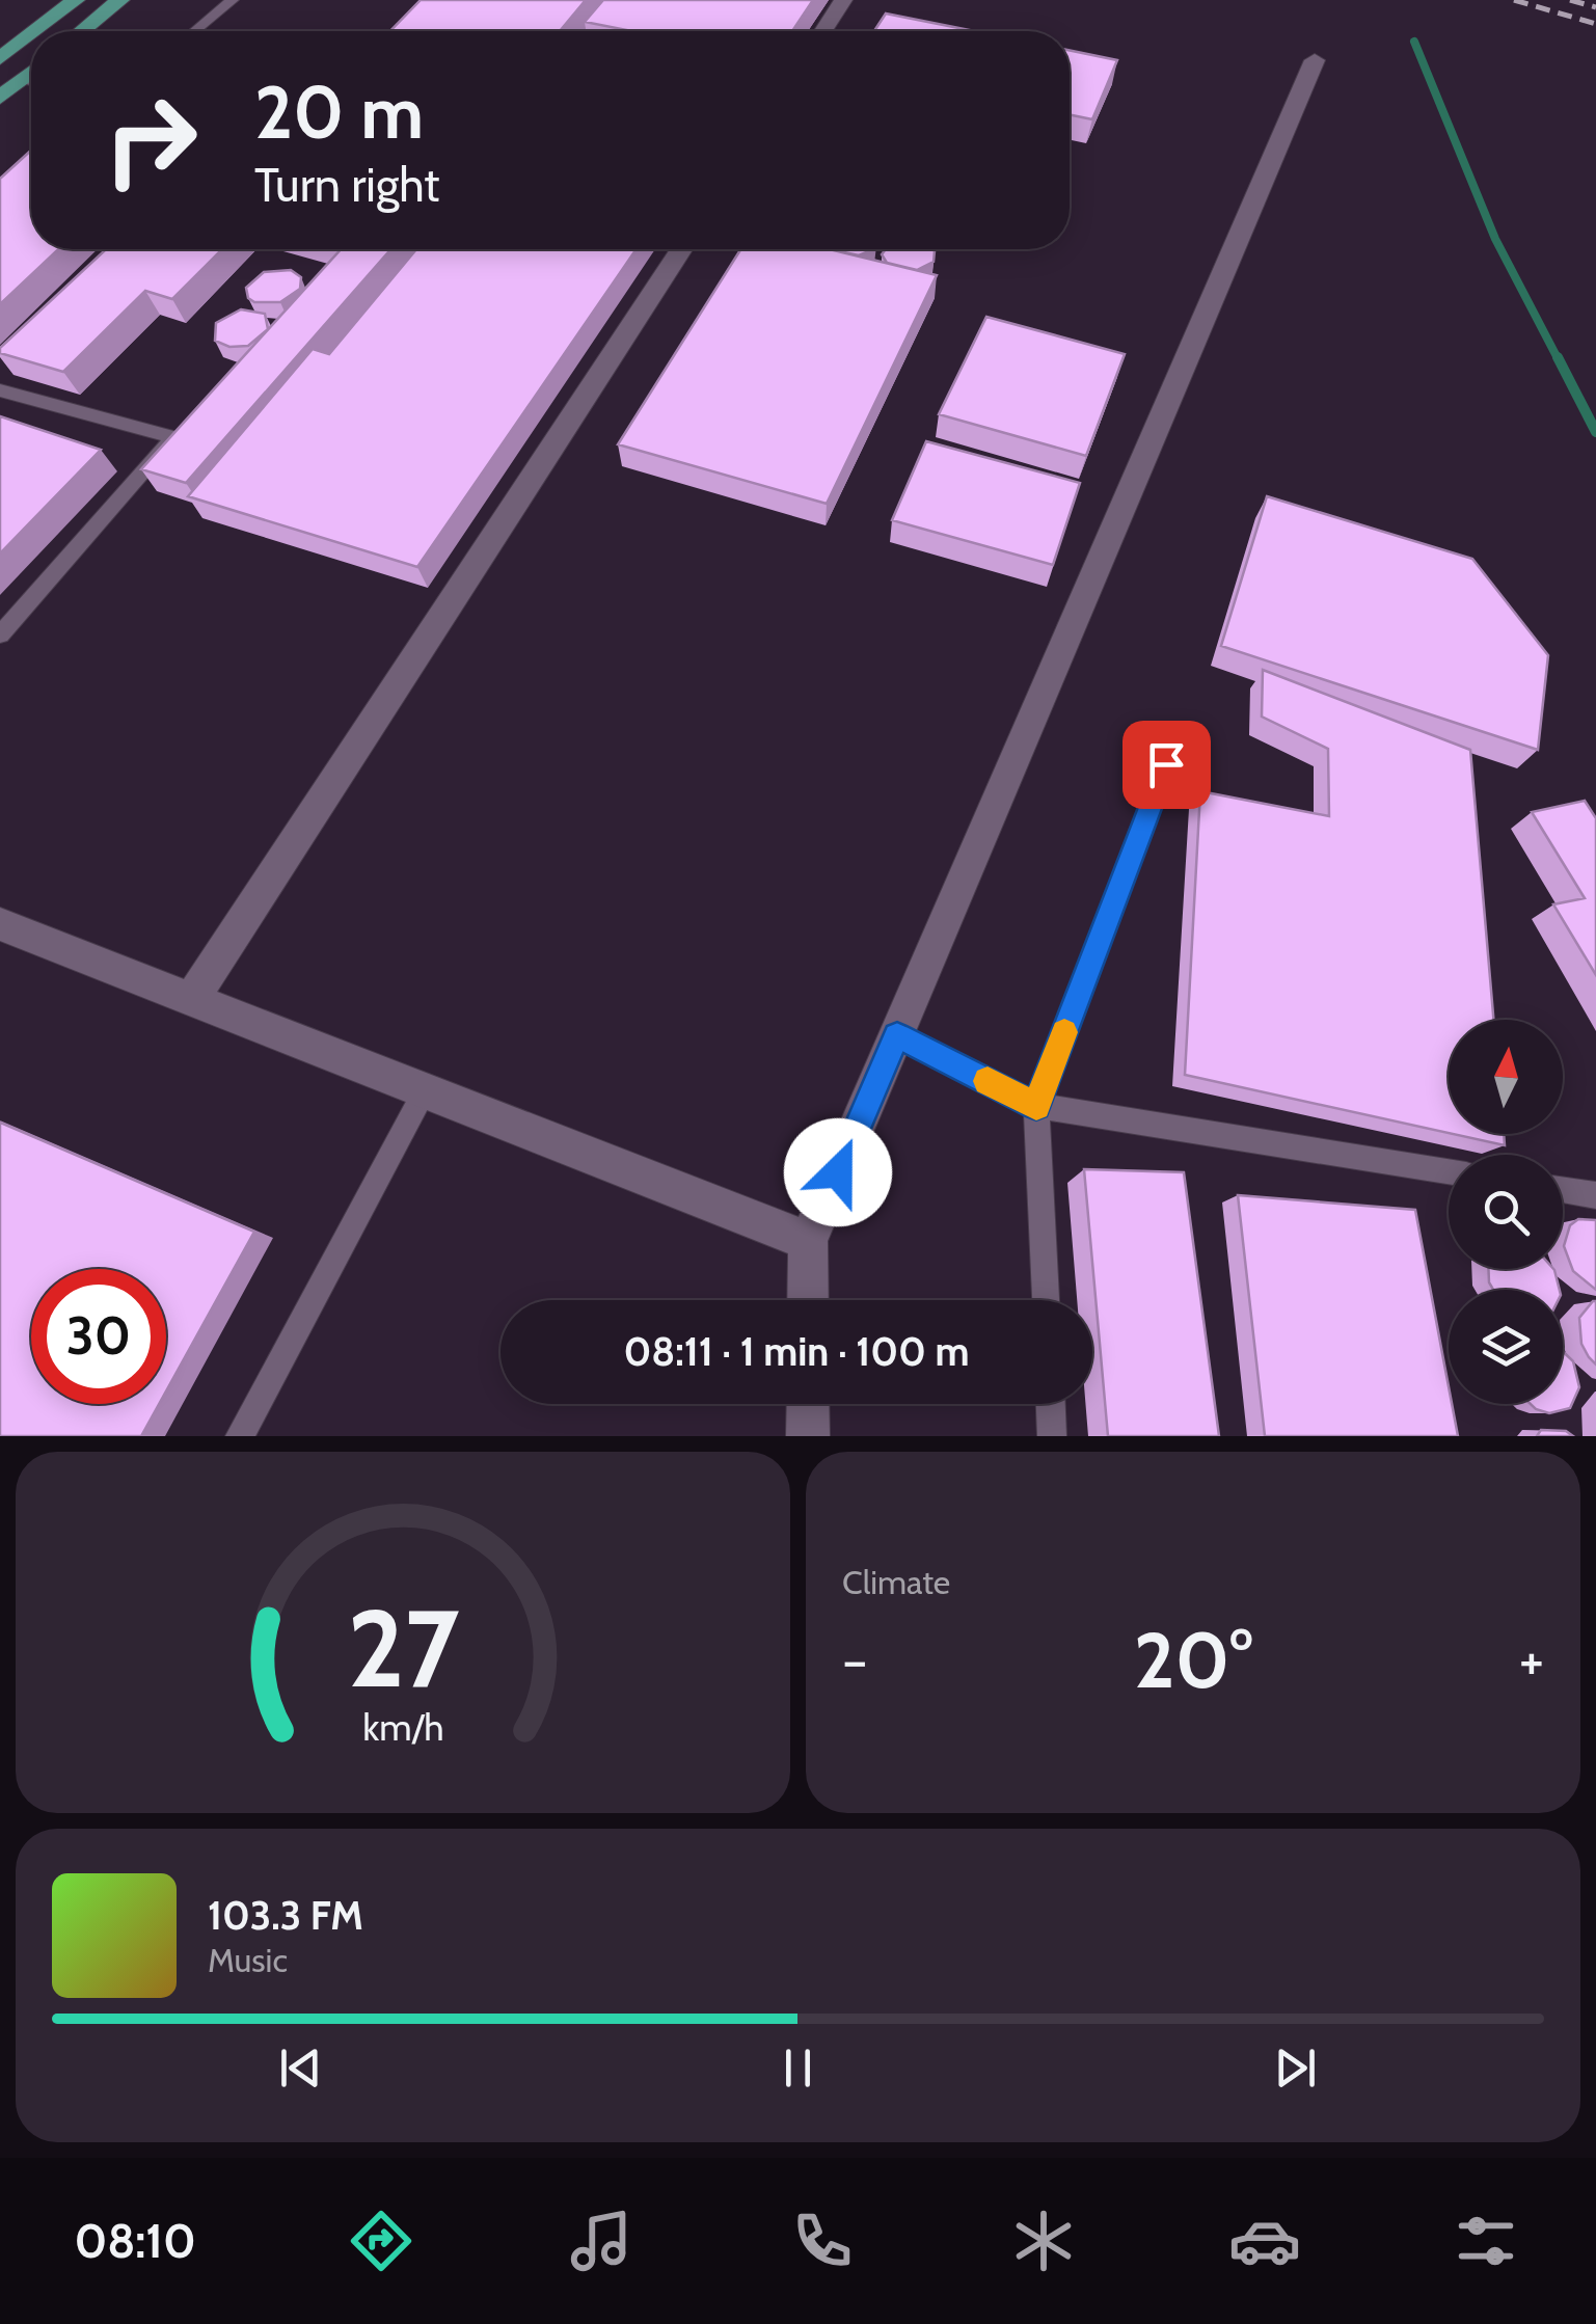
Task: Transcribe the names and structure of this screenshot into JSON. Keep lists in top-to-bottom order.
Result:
{
  "north": "top",
  "page": {
    "turn": ["20 m", "Turn right"],
    "limit": "30",
    "trip": "08:11 · 1 min · 100 m",
    "tile": "Climate",
    "heat": ["−", "20°", "+"],
    "song": ["103.3 FM", "Music"],
    "tabs": "08:10",
    "gauge": ["27", "km/h"]
  }
}
